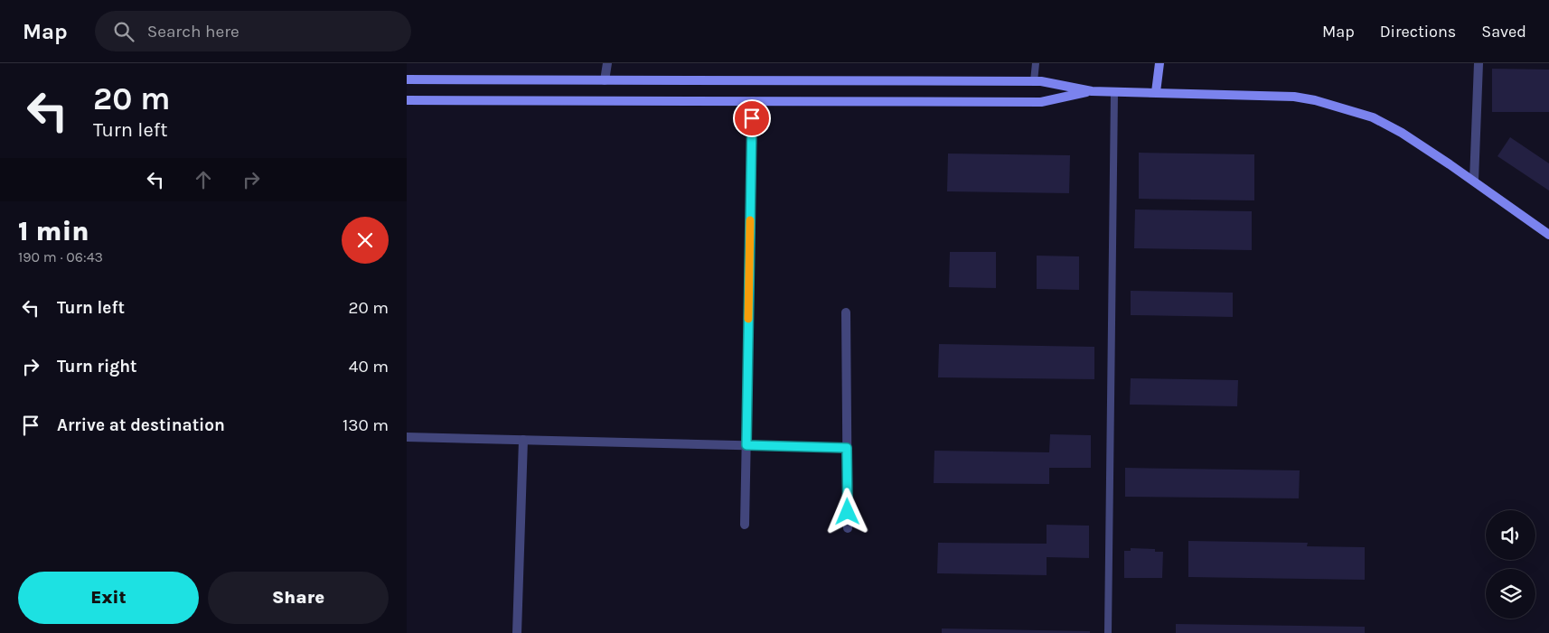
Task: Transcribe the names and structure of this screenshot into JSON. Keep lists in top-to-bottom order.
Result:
{
  "page": {
    "header": "Map",
    "search": "Search here",
    "nav": ["Map", "Directions", "Saved"],
    "turn": ["20 m", "Turn left"],
    "heading": ["1 min", "190 m · 06:43"],
    "list": [
      {
        "name": "Turn left",
        "value": "20 m"
      },
      {
        "name": "Turn right",
        "value": "40 m"
      },
      {
        "name": "Arrive at destination",
        "value": "130 m"
      }
    ],
    "buttons": ["Exit", "Share"]
  }
}
